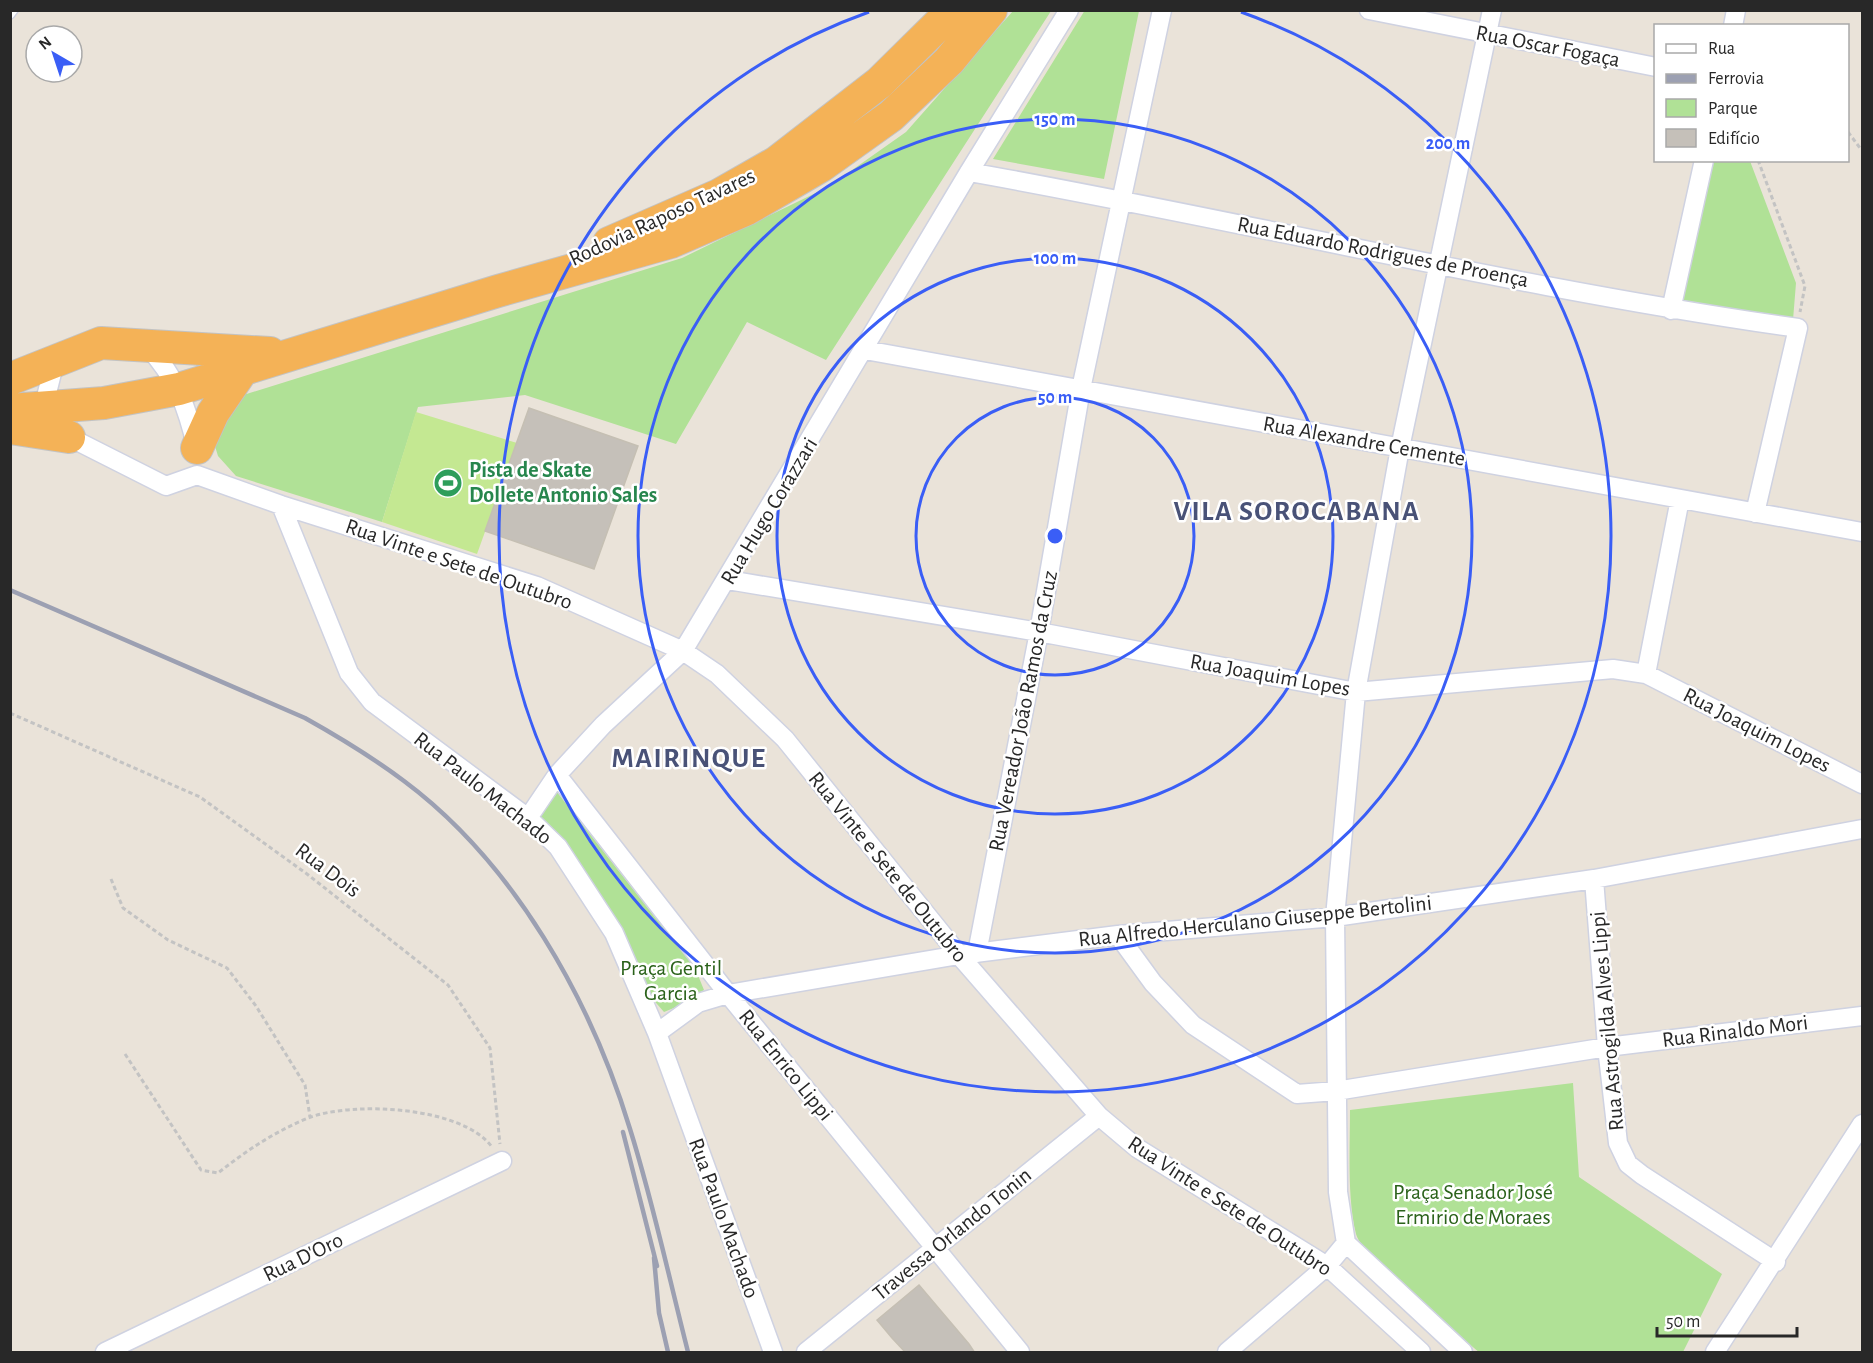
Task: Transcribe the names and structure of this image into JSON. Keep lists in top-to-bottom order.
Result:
{
  "streets": {
    "highway": ["Rodovia Raposo Tavares"],
    "street": [
      "Rua Oscar Fogaça",
      "Rua Eduardo Rodrigues de Proença",
      "Rua Alexandre Cemente",
      "Rua Hugo Corazzari",
      "Rua Vinte e Sete de Outubro",
      "Rua Joaquim Lopes",
      "Rua Vereador João Ramos da Cruz",
      "Rua Paulo Machado",
      "Rua Alfredo Herculano Giuseppe Bertolini",
      "Rua Astrogilda Alves Lippi",
      "Rua Rinaldo Mori",
      "Rua Enrico Lippi",
      "Travessa Orlando Tonin",
      "Rua D'Oro"
    ],
    "path": ["Rua Dois"]
  },
  "crossings": [
    ["Rua Eduardo Rodrigues de Proença", "Rua Hugo Corazzari"],
    ["Rua Eduardo Rodrigues de Proença", "Rua Vereador João Ramos da Cruz"],
    ["Rua Alexandre Cemente", "Rua Hugo Corazzari"],
    ["Rua Alexandre Cemente", "Rua Vereador João Ramos da Cruz"],
    ["Rua Hugo Corazzari", "Rua Vinte e Sete de Outubro"],
    ["Rua Hugo Corazzari", "Rua Joaquim Lopes"],
    ["Rua Hugo Corazzari", "Rua Paulo Machado"],
    ["Rua Hugo Corazzari", "Rua Enrico Lippi"],
    ["Rua Vinte e Sete de Outubro", "Rua Paulo Machado"],
    ["Rua Vinte e Sete de Outubro", "Rua Alfredo Herculano Giuseppe Bertolini"],
    ["Rua Vinte e Sete de Outubro", "Travessa Orlando Tonin"],
    ["Rua Joaquim Lopes", "Rua Vereador João Ramos da Cruz"],
    ["Rua Vereador João Ramos da Cruz", "Rua Alfredo Herculano Giuseppe Bertolini"],
    ["Rua Paulo Machado", "Rua Alfredo Herculano Giuseppe Bertolini"],
    ["Rua Dois", "Rua D'Oro"],
    ["Rua Alfredo Herculano Giuseppe Bertolini", "Rua Astrogilda Alves Lippi"],
    ["Rua Alfredo Herculano Giuseppe Bertolini", "Rua Rinaldo Mori"],
    ["Rua Alfredo Herculano Giuseppe Bertolini", "Rua Enrico Lippi"],
    ["Rua Astrogilda Alves Lippi", "Rua Rinaldo Mori"],
    ["Rua Enrico Lippi", "Travessa Orlando Tonin"]
  ],
  "districts": ["VILA SOROCABANA", "MAIRINQUE"],
  "parks": ["Praça Gentil Garcia", "Praça Senador José Ermirio de Moraes"],
  "places": {
    "sports": ["Pista de Skate Dollete Antonio Sales"]
  },
  "legend": [
    "Rua",
    "Ferrovia",
    "Parque",
    "Edifício"
  ],
  "scale_bar": "50 m",
  "north": "top left",
  "rings": [
    "150 m",
    "200 m",
    "100 m",
    "50 m"
  ]
}
